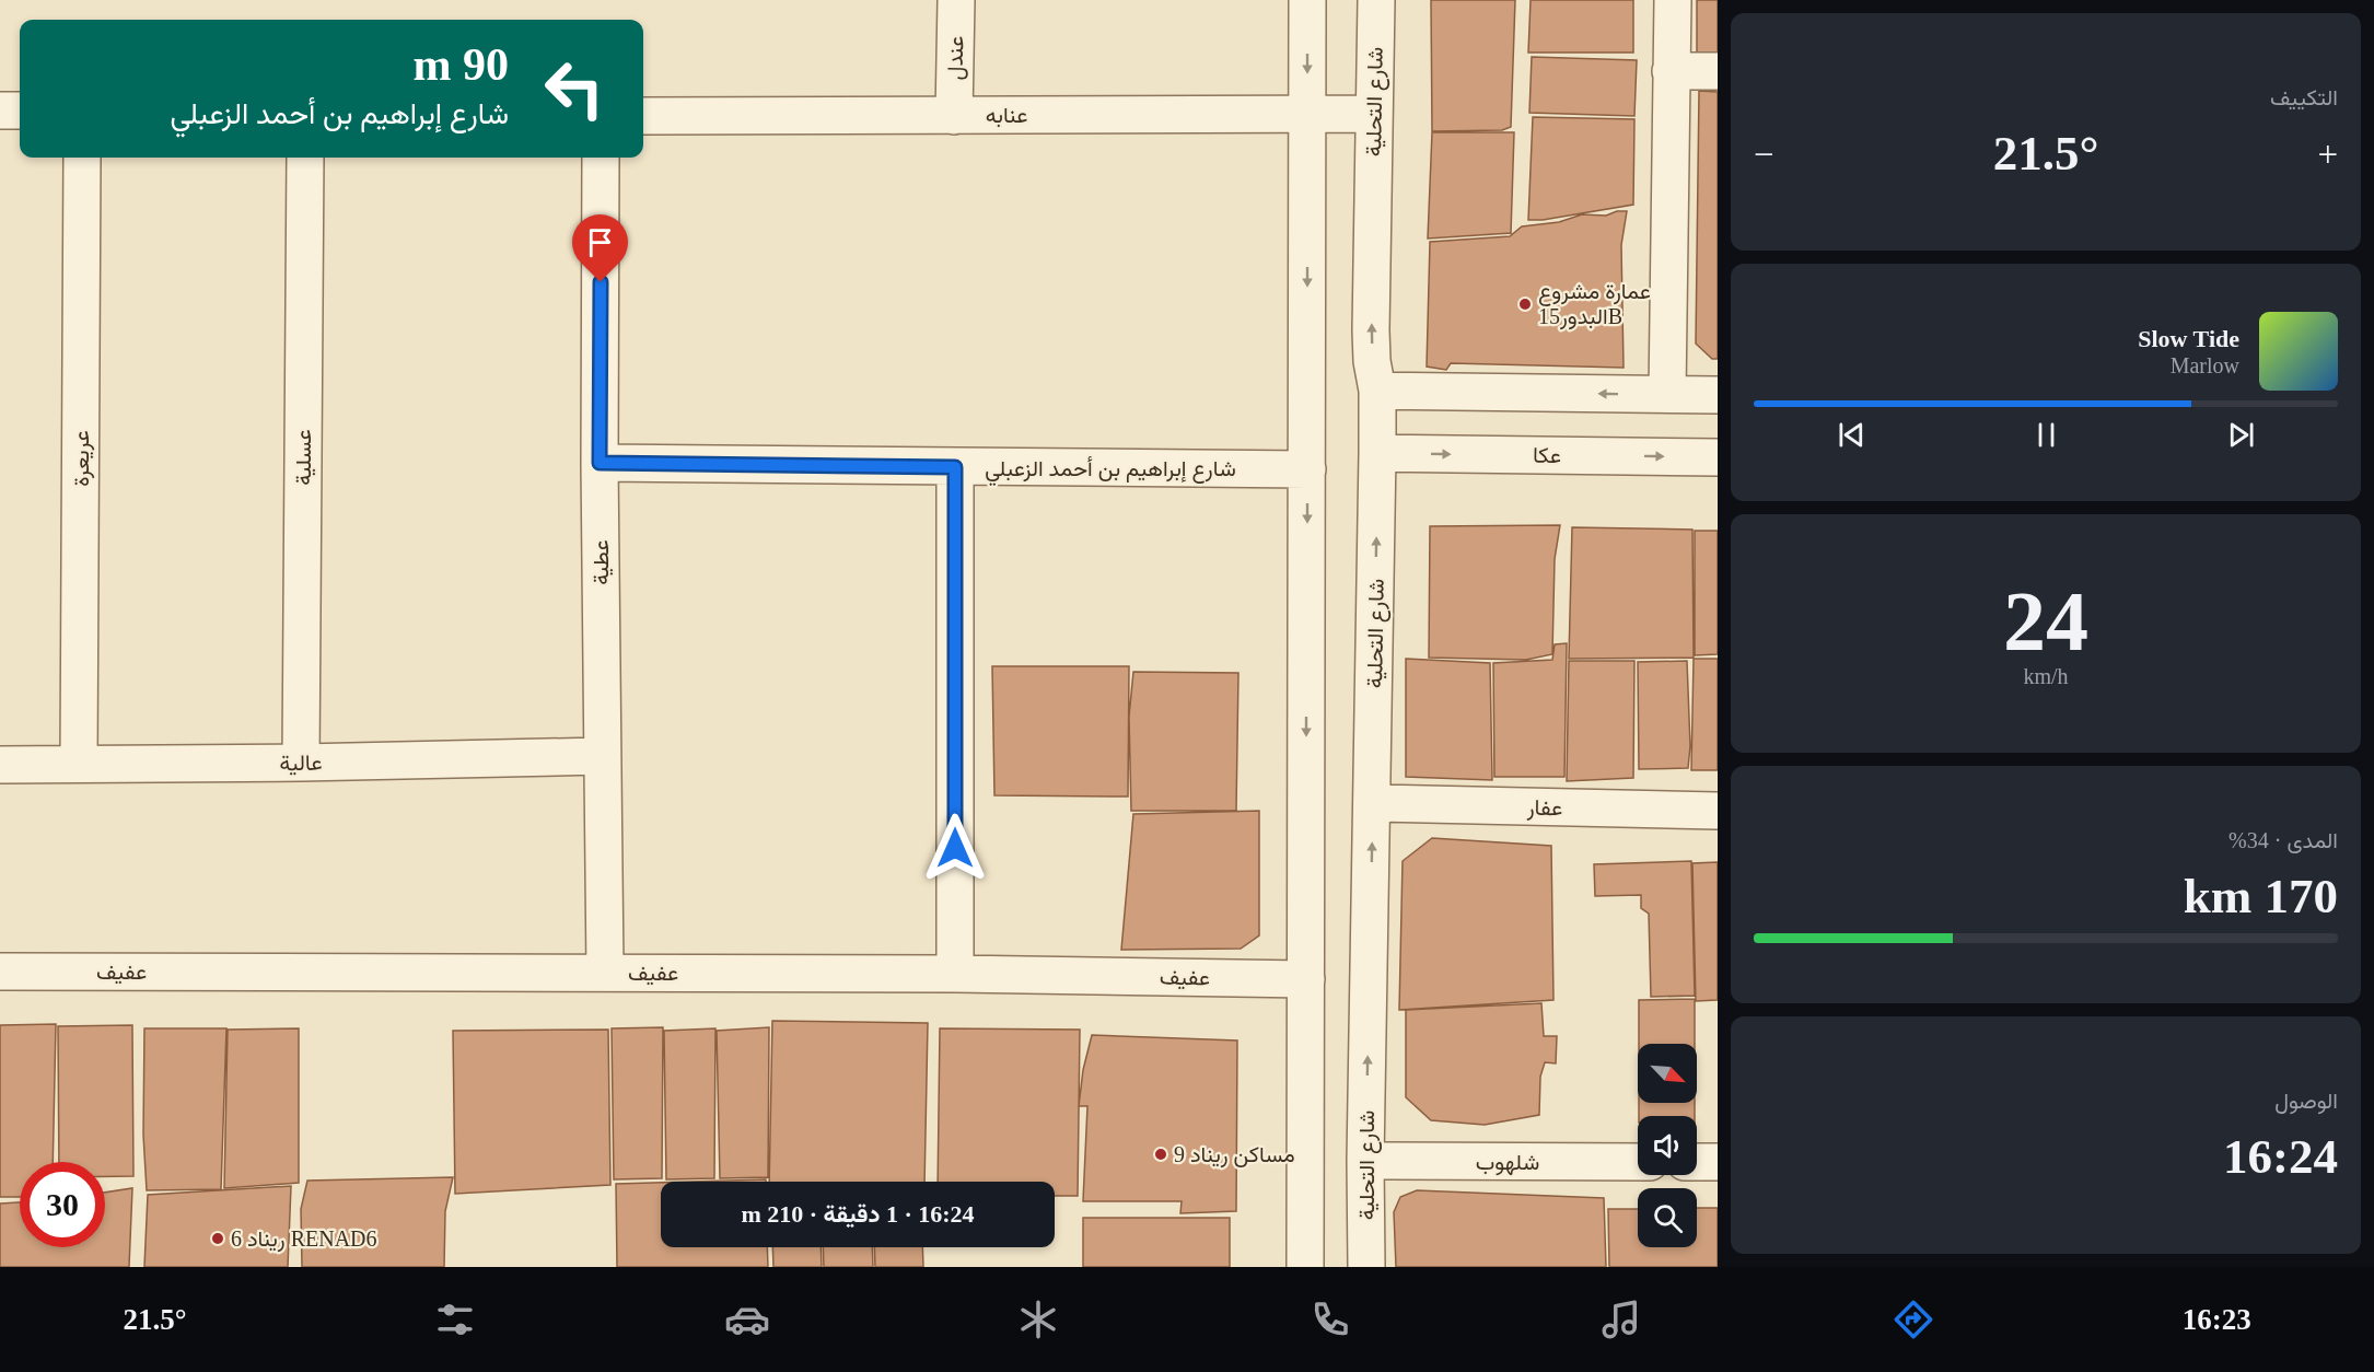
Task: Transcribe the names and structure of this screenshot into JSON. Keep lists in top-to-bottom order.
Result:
{
  "streets": {
    "street": [
      "عندل",
      "شارع التحلية",
      "عنابه",
      "عكا",
      "عسلية",
      "عريعرة",
      "شارع إبراهيم بن أحمد الزعبلي",
      "عطية",
      "عالية",
      "عفار",
      "عفيف",
      "شلهوب"
    ]
  },
  "crossings": [
    ["عندل", "عنابه"],
    ["شارع التحلية", "عنابه"],
    ["شارع التحلية", "عكا"],
    ["شارع التحلية", "عفار"],
    ["شارع التحلية", "شلهوب"],
    ["عسلية", "عالية"],
    ["عريعرة", "عالية"],
    ["شارع إبراهيم بن أحمد الزعبلي", "عطية"],
    ["عطية", "عالية"],
    ["عطية", "عفيف"]
  ],
  "places": ["عمارة مشروع البدور15B", "مساكن ريناد 9", "ريناد 6 RENAD6"],
  "north": "bottom right",
  "page": {
    "tile": [
      "التكييف",
      ["24", "km/h"],
      ["المدى · 34%", "170 km"],
      ["الوصول", "16:24"]
    ],
    "turn": ["90 m", "شارع إبراهيم بن أحمد الزعبلي"],
    "heat": ["−", "21.5°", "+"],
    "song": ["Slow Tide", "Marlow"],
    "limit": "30",
    "trip": "16:24 · 1 دقيقة · 210 m",
    "tabs": ["16:23", "21.5°"]
  }
}
